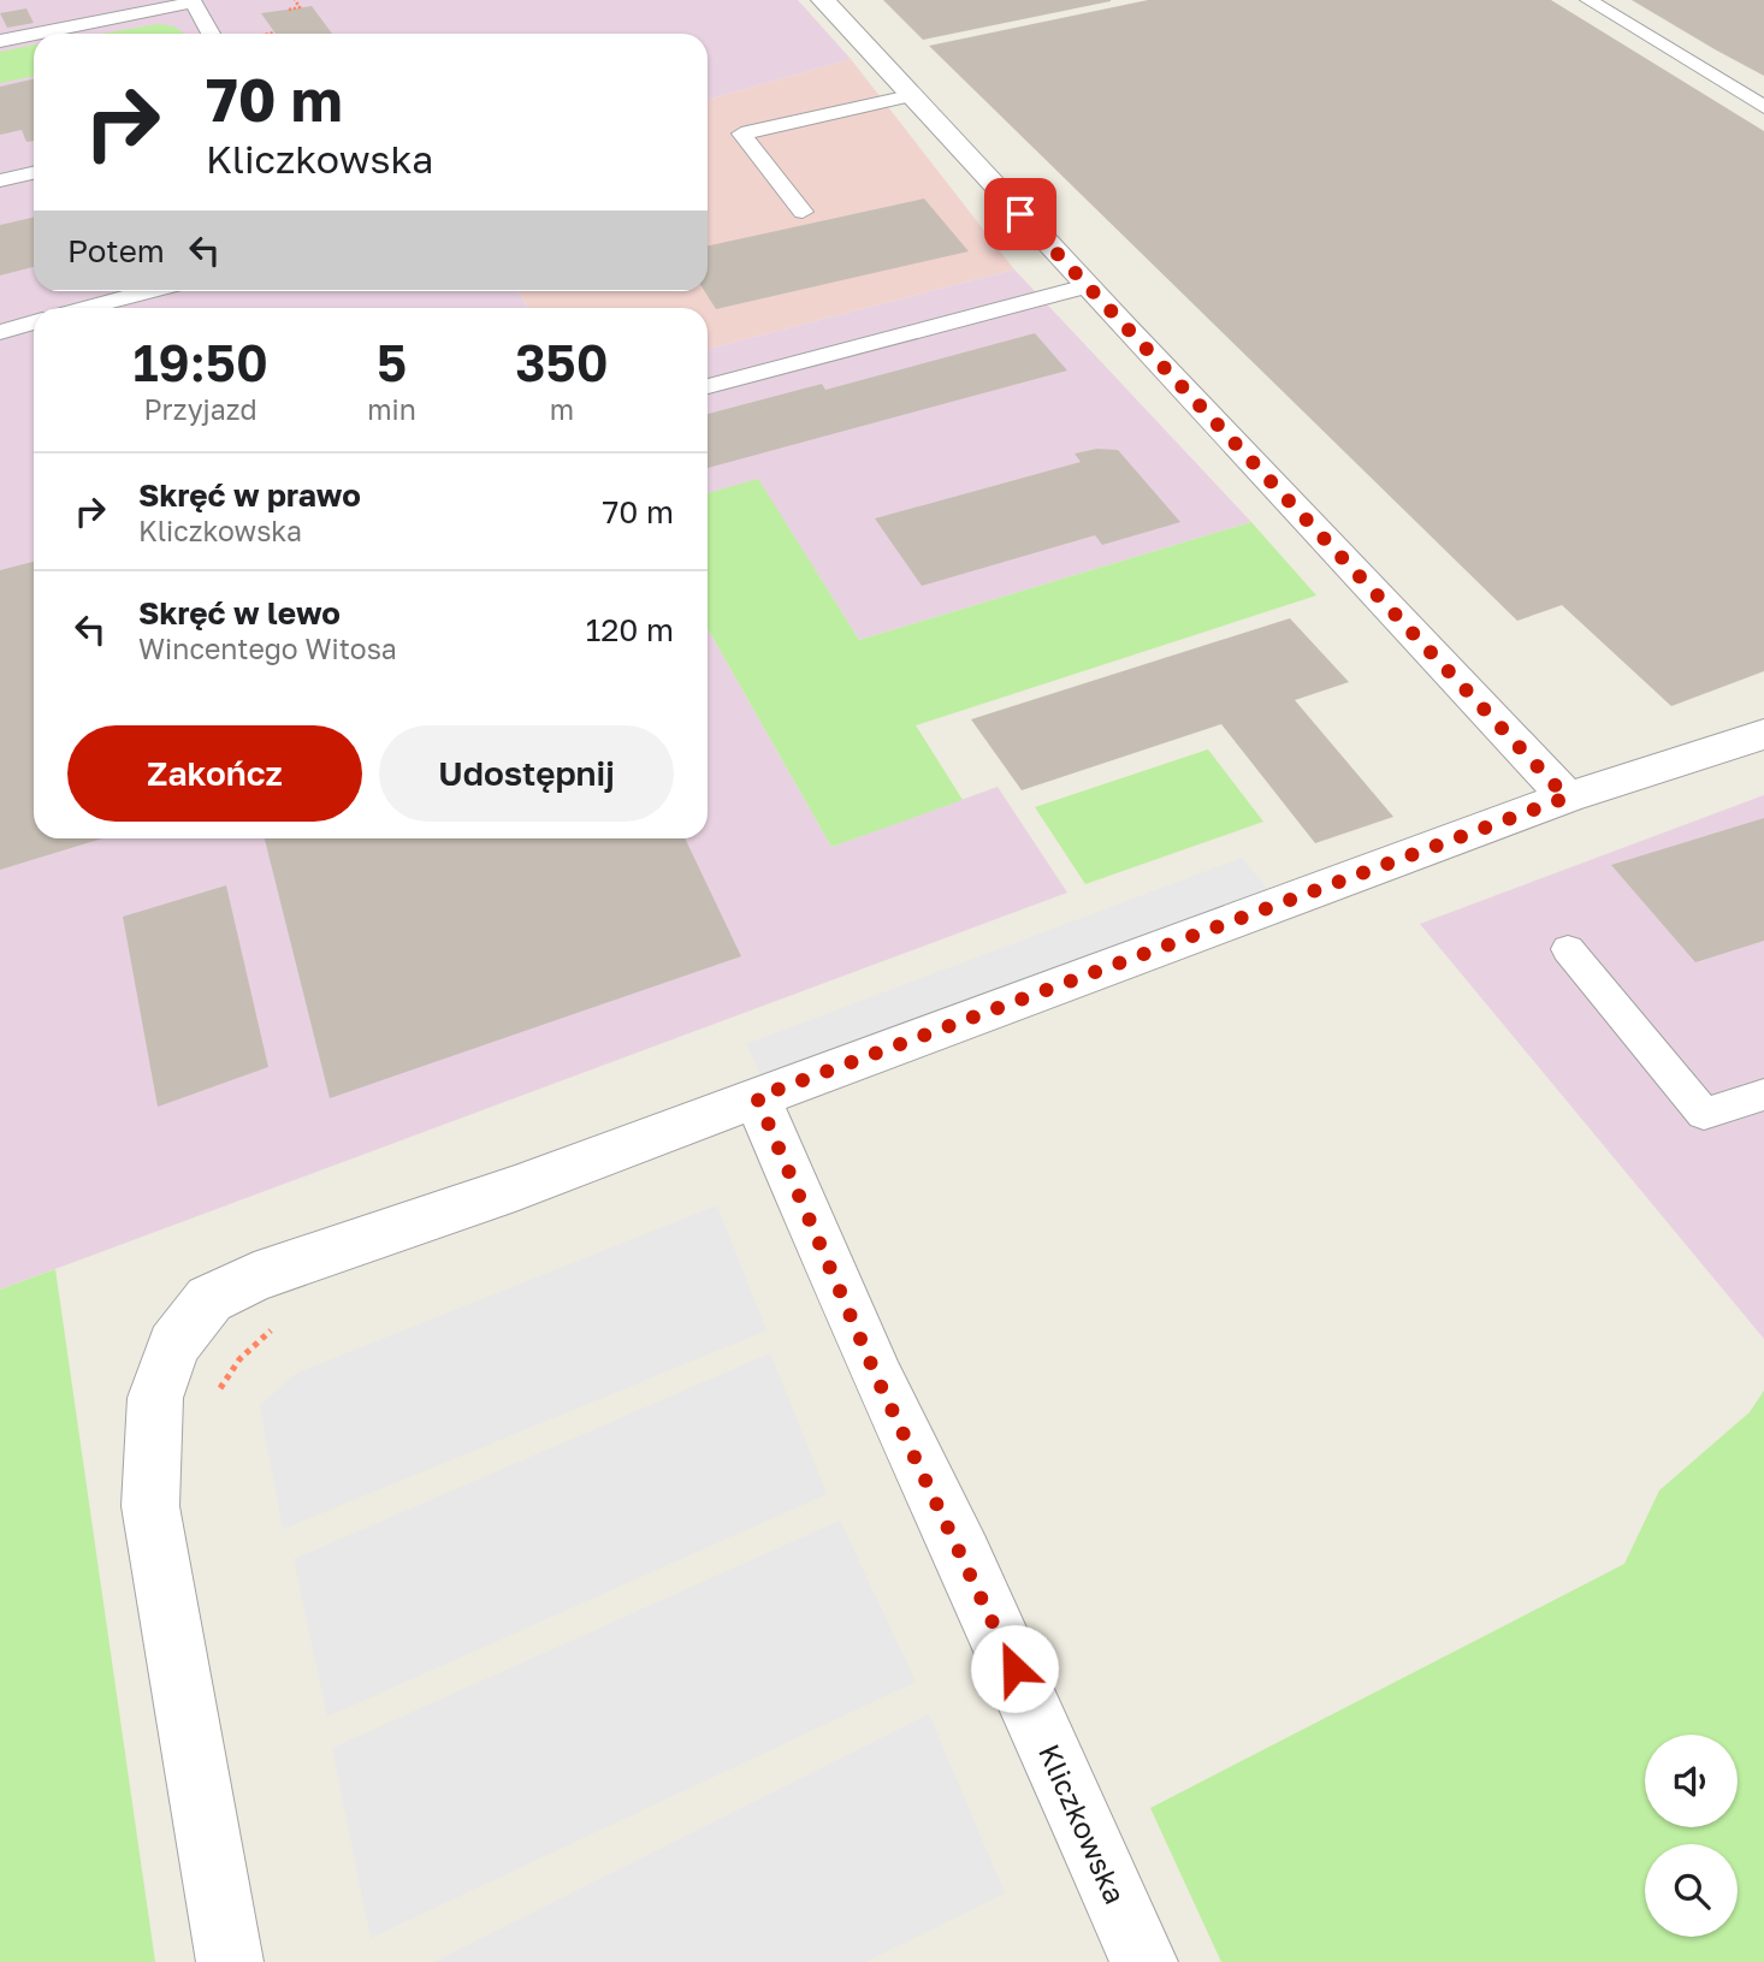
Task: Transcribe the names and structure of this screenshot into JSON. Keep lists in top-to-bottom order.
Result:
{
  "streets": {
    "street": ["Kliczkowska"]
  },
  "page": {
    "turn": ["70 m", "Kliczkowska"],
    "then": "Potem",
    "eta": [
      "19:50",
      "Przyjazd",
      "5",
      "min",
      "350",
      "m"
    ],
    "list": [
      {
        "name": "Skręć w prawo",
        "note": "Kliczkowska",
        "value": "70 m"
      },
      {
        "name": "Skręć w lewo",
        "note": "Wincentego Witosa",
        "value": "120 m"
      }
    ],
    "buttons": ["Zakończ", "Udostępnij"]
  }
}
